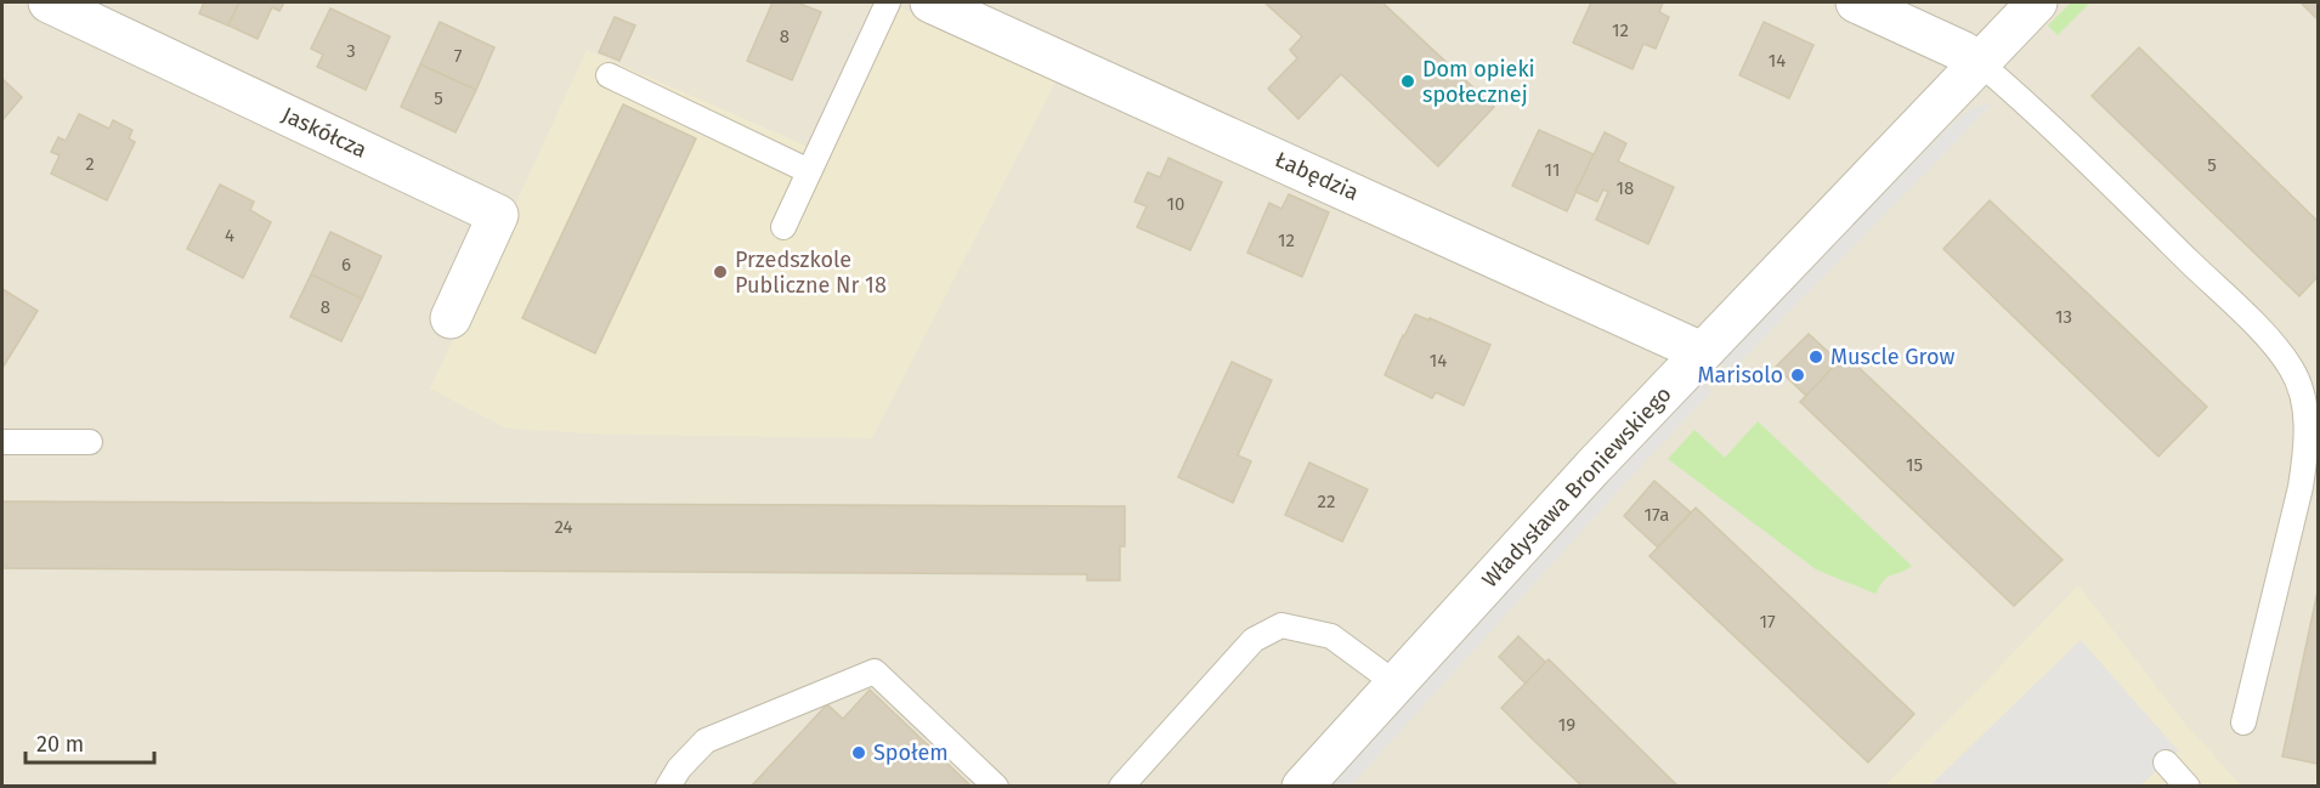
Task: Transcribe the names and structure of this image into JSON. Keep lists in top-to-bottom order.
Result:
{
  "streets": {
    "street": ["Jaskółcza", "Łabędzia", "Władysława Broniewskiego"]
  },
  "crossings": [
    ["Łabędzia", "Władysława Broniewskiego"]
  ],
  "places": [
    "Dom opieki społecznej",
    "Przedszkole Publiczne Nr 18",
    "Muscle Grow",
    "Marisolo",
    "Społem"
  ],
  "house_numbers": [
    "12",
    "8",
    "3",
    "7",
    "14",
    "5",
    "2",
    "5",
    "11",
    "18",
    "10",
    "4",
    "12",
    "6",
    "8",
    "13",
    "14",
    "15",
    "22",
    "17a",
    "24",
    "17",
    "19"
  ],
  "scale_bar": "20 m"
}
